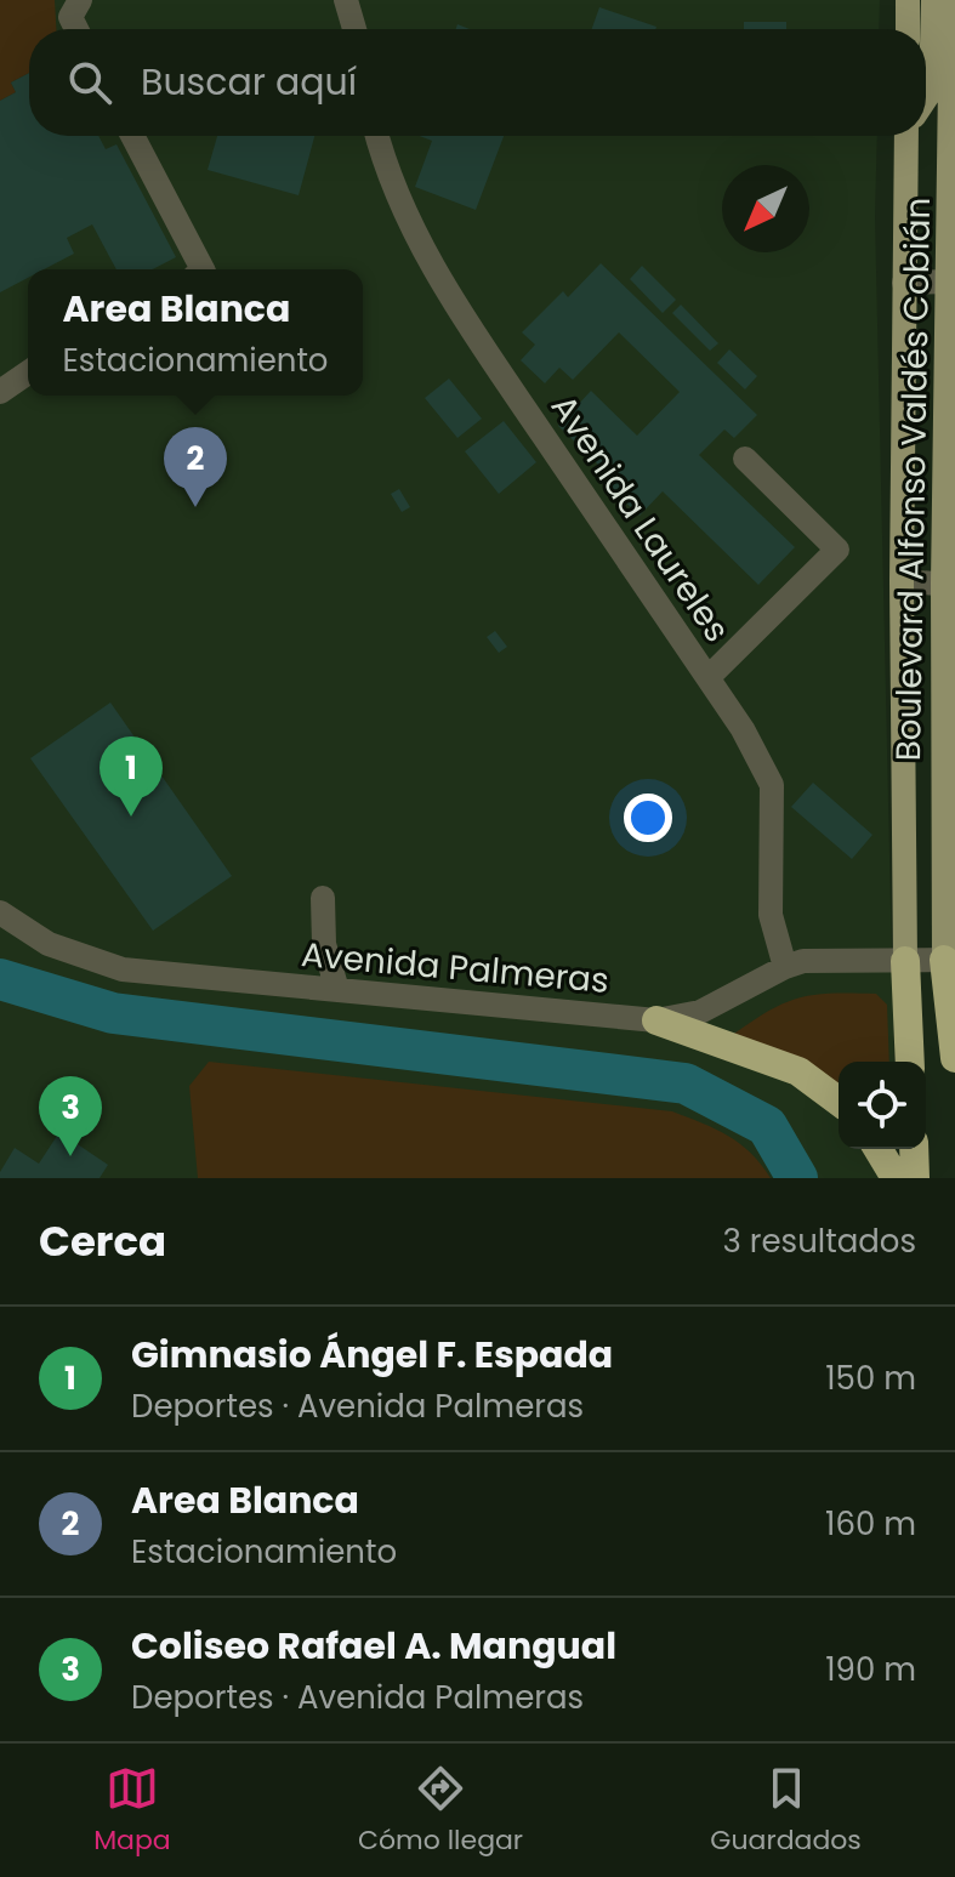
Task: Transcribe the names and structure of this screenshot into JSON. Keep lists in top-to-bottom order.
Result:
{
  "streets": {
    "main road": ["Boulevard Alfonso Valdés Cobián"],
    "street": ["Avenida Laureles", "Avenida Palmeras"]
  },
  "crossings": [
    ["Boulevard Alfonso Valdés Cobián", "Avenida Palmeras"],
    ["Avenida Laureles", "Avenida Palmeras"]
  ],
  "north": "bottom left",
  "page": {
    "search": "Buscar aquí",
    "popup": ["Area Blanca", "Estacionamiento"],
    "pins": ["2", "1", "3"],
    "heading": ["Cerca", "3 resultados"],
    "list": [
      {
        "mark": "1",
        "name": "Gimnasio Ángel F. Espada",
        "note": "Deportes · Avenida Palmeras",
        "value": "150 m"
      },
      {
        "mark": "2",
        "name": "Area Blanca",
        "note": "Estacionamiento",
        "value": "160 m"
      },
      {
        "mark": "3",
        "name": "Coliseo Rafael A. Mangual",
        "note": "Deportes · Avenida Palmeras",
        "value": "190 m"
      }
    ],
    "nav": ["Mapa", "Cómo llegar", "Guardados"]
  }
}
